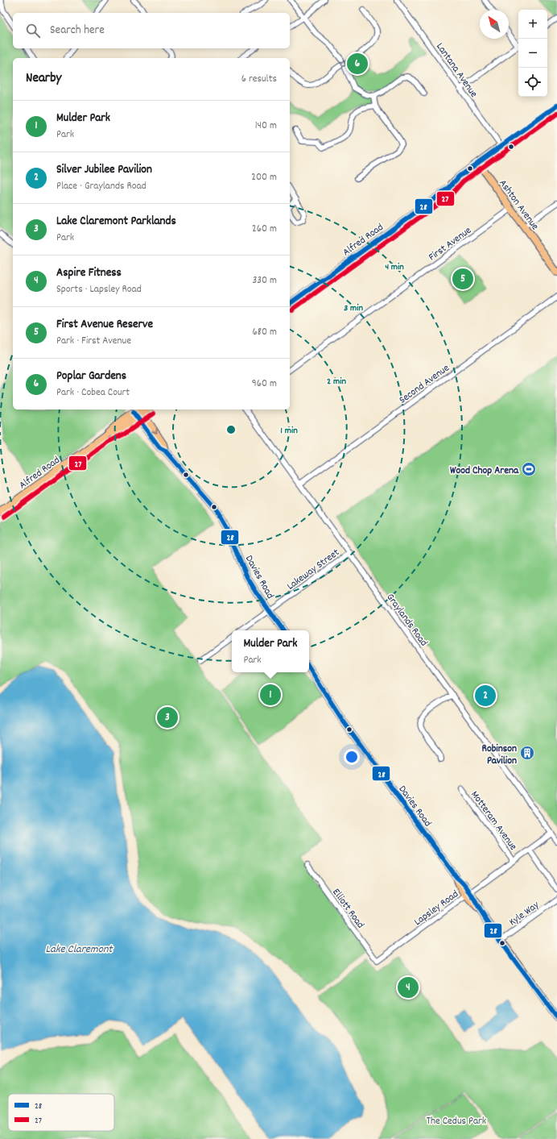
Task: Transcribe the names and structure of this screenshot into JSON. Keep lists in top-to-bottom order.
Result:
{
  "streets": {
    "main road": ["Ashton Avenue", "Alfred Road", "Davies Road"],
    "street": [
      "Lantana Avenue",
      "First Avenue",
      "Second Avenue",
      "Lakeway Street",
      "Graylands Road",
      "Motteram Avenue",
      "Lapsley Road",
      "Elliott Road",
      "Kyle Way"
    ]
  },
  "crossings": [
    ["Lantana Avenue", "Alfred Road"],
    ["Ashton Avenue", "Alfred Road"],
    ["Ashton Avenue", "First Avenue"],
    ["Alfred Road", "Davies Road"],
    ["Second Avenue", "Graylands Road"],
    ["Lakeway Street", "Davies Road"],
    ["Lakeway Street", "Graylands Road"],
    ["Davies Road", "Lapsley Road"],
    ["Davies Road", "Kyle Way"],
    ["Graylands Road", "Lapsley Road"],
    ["Motteram Avenue", "Lapsley Road"],
    ["Lapsley Road", "Elliott Road"]
  ],
  "water": ["Lake Claremont"],
  "parks": ["The Cedus Park"],
  "places": {
    "sports": ["Wood Chop Arena"],
    "building": ["Robinson Pavilion"]
  },
  "lines": ["transit line 28", "transit line 27"],
  "legend": ["28", "27"],
  "north": "top left",
  "page": {
    "map_buttons": ["+", "−"],
    "search": "Search here",
    "pins": [
      "6",
      "5",
      "1",
      "2",
      "3",
      "4"
    ],
    "heading": ["Nearby", "6 results"],
    "list": [
      {
        "mark": "1",
        "name": "Mulder Park",
        "note": "Park",
        "value": "140 m"
      },
      {
        "mark": "2",
        "name": "Silver Jubilee Pavilion",
        "note": "Place · Graylands Road",
        "value": "200 m"
      },
      {
        "mark": "3",
        "name": "Lake Claremont Parklands",
        "note": "Park",
        "value": "260 m"
      },
      {
        "mark": "4",
        "name": "Aspire Fitness",
        "note": "Sports · Lapsley Road",
        "value": "330 m"
      },
      {
        "mark": "5",
        "name": "First Avenue Reserve",
        "note": "Park · First Avenue",
        "value": "680 m"
      },
      {
        "mark": "6",
        "name": "Poplar Gardens",
        "note": "Park · Cobea Court",
        "value": "960 m"
      }
    ],
    "popup": ["Mulder Park", "Park"]
  },
  "rings": [
    "4 min",
    "3 min",
    "2 min",
    "1 min"
  ]
}
